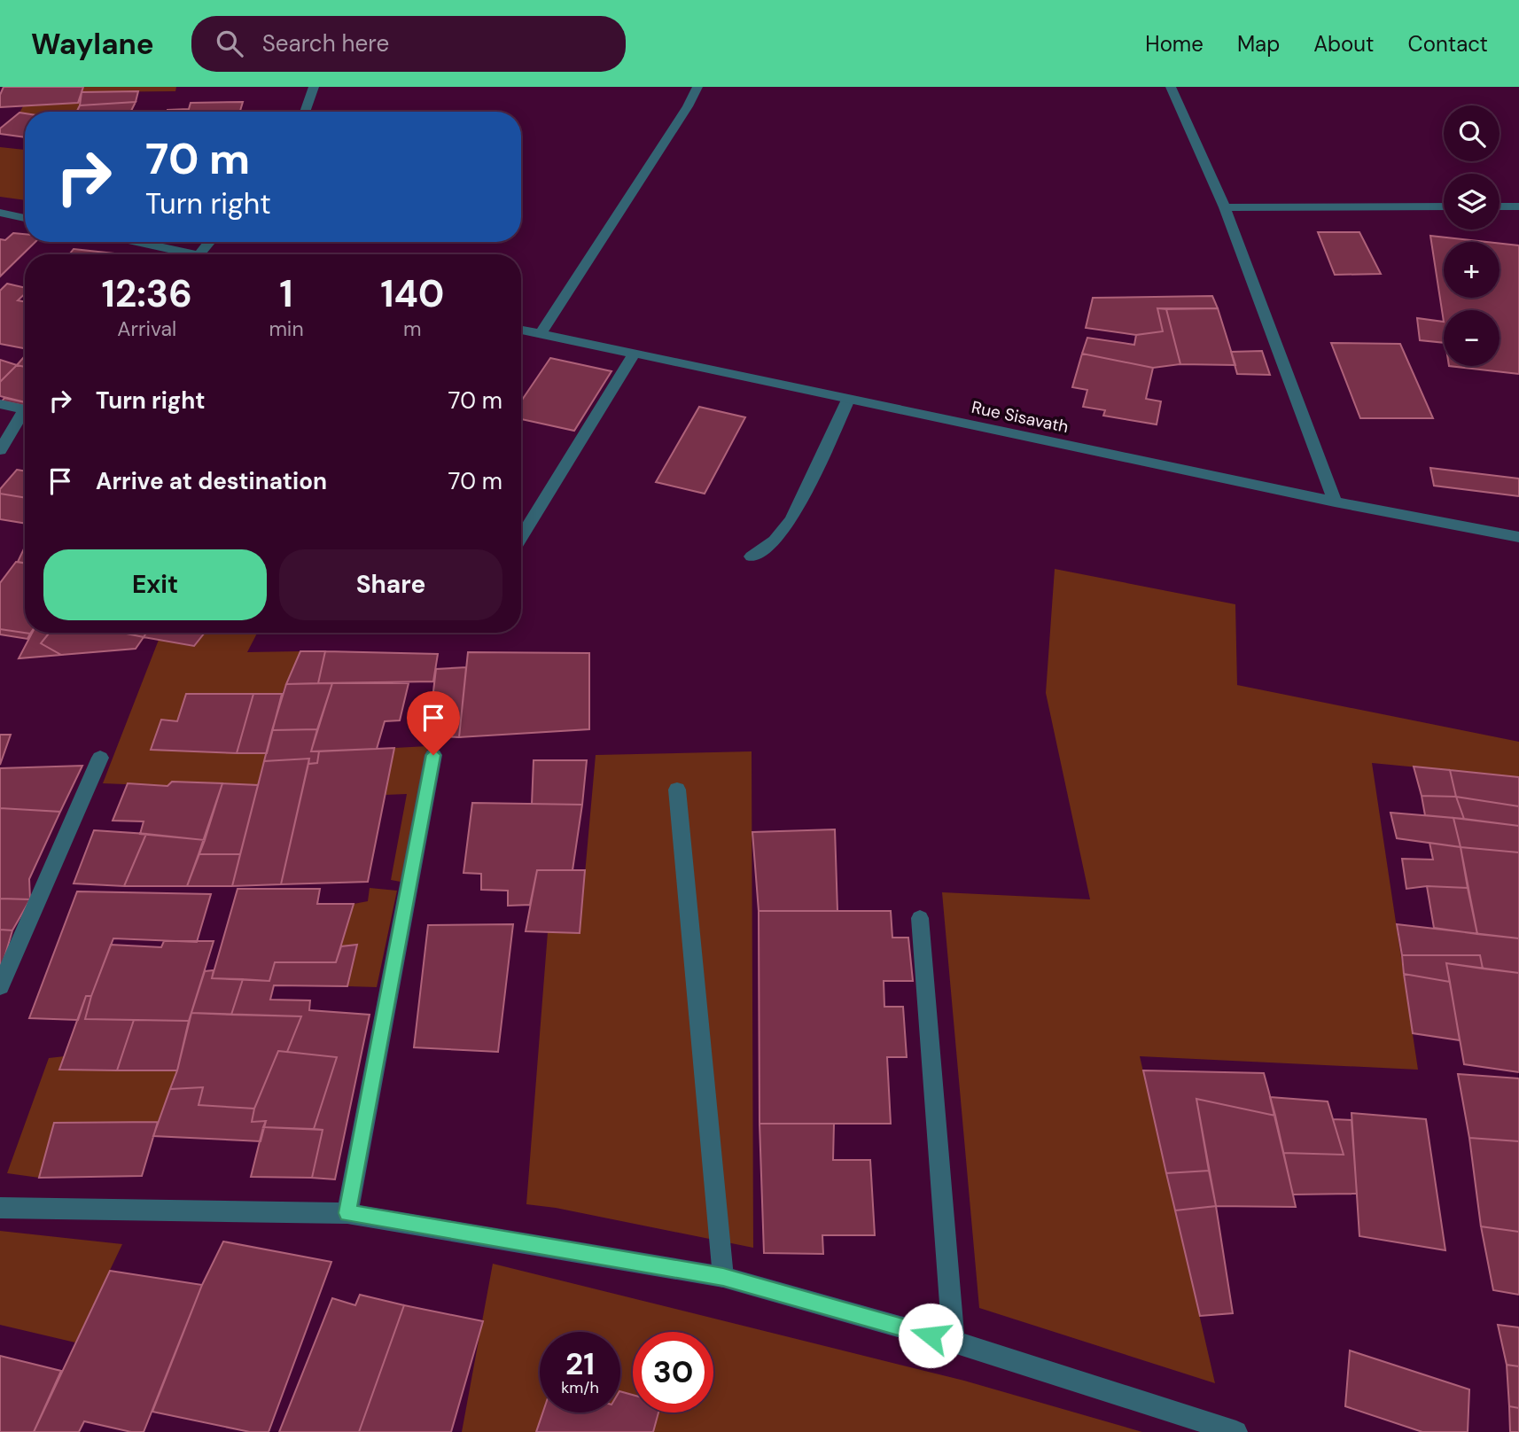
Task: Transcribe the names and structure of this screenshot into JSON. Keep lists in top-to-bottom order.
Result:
{
  "streets": {
    "street": ["Rue Sisavath"]
  },
  "page": {
    "header": "Waylane",
    "search": "Search here",
    "nav": [
      "Home",
      "Map",
      "About",
      "Contact"
    ],
    "map_buttons": ["+", "−"],
    "turn": ["70 m", "Turn right"],
    "eta": [
      "12:36",
      "Arrival",
      "1",
      "min",
      "140",
      "m"
    ],
    "list": [
      {
        "name": "Turn right",
        "value": "70 m"
      },
      {
        "name": "Arrive at destination",
        "value": "70 m"
      }
    ],
    "buttons": ["Exit", "Share"],
    "speed": "21 km/h",
    "limit": "30"
  }
}
